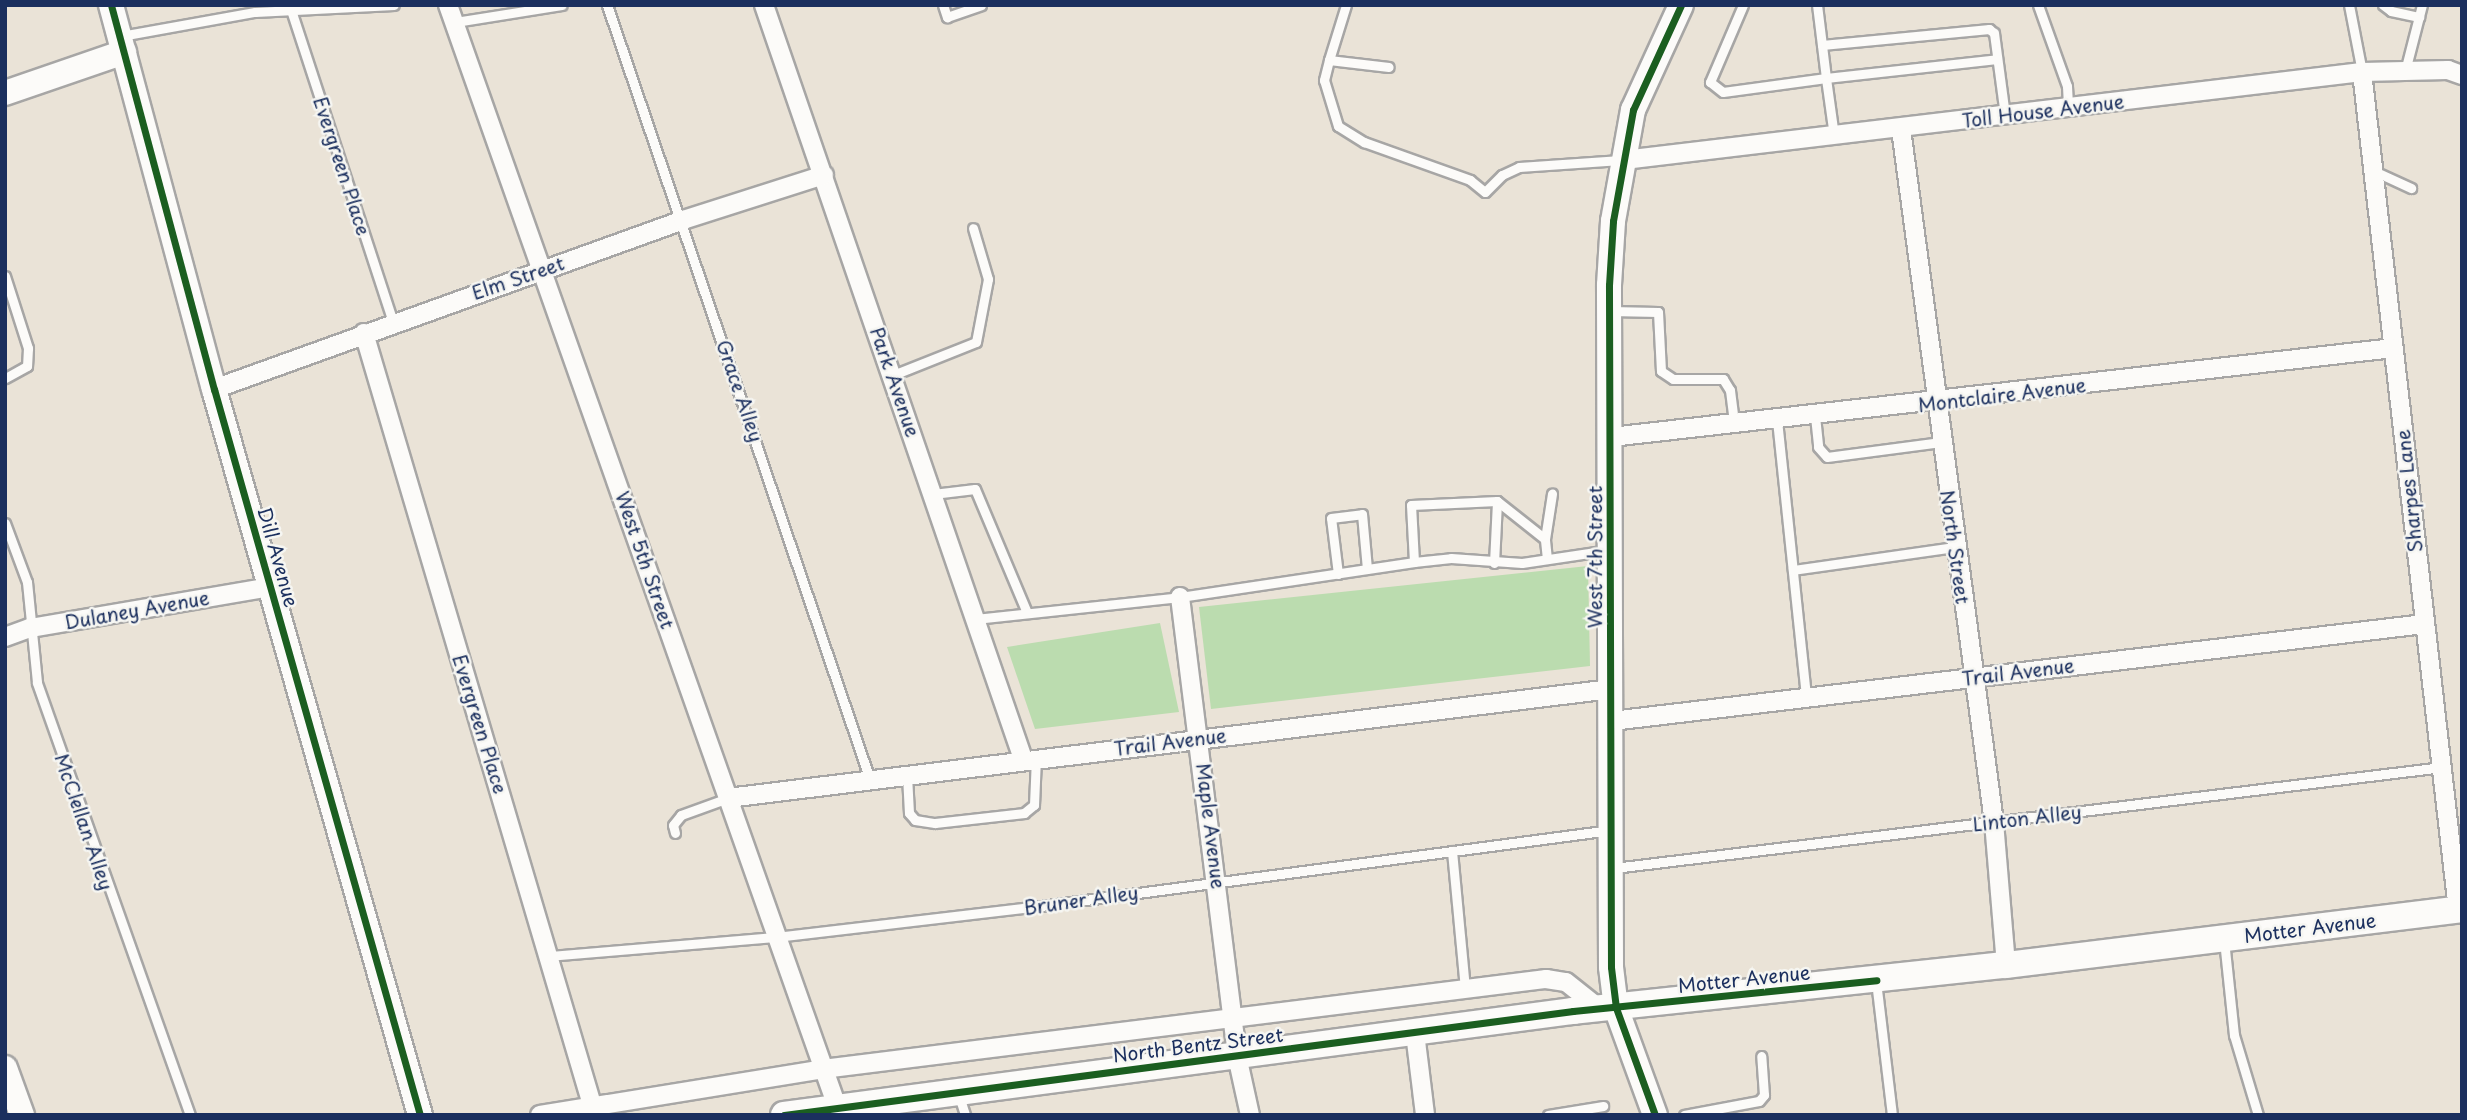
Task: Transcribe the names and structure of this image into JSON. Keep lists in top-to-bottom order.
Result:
{
  "streets": {
    "main road": [
      "Dill Avenue",
      "West 7th Street",
      "Motter Avenue",
      "North Bentz Street"
    ],
    "street": [
      "Toll House Avenue",
      "Evergreen Place",
      "Elm Street",
      "Park Avenue",
      "Montclaire Avenue",
      "Sharpes Lane",
      "North Street",
      "West 5th Street",
      "Dulaney Avenue",
      "Trail Avenue",
      "Maple Avenue"
    ],
    "lane": [
      "Grace Alley",
      "Linton Alley",
      "McClellan Alley",
      "Bruner Alley"
    ]
  },
  "crossings": [
    ["Toll House Avenue", "Sharpes Lane"],
    ["Toll House Avenue", "North Street"],
    ["Toll House Avenue", "West 7th Street"],
    ["Evergreen Place", "Elm Street"],
    ["Evergreen Place", "Bruner Alley"],
    ["Evergreen Place", "North Bentz Street"],
    ["Elm Street", "Park Avenue"],
    ["Elm Street", "Grace Alley"],
    ["Elm Street", "Dill Avenue"],
    ["Elm Street", "West 5th Street"],
    ["Park Avenue", "Trail Avenue"],
    ["Grace Alley", "Trail Avenue"],
    ["Montclaire Avenue", "Sharpes Lane"],
    ["Montclaire Avenue", "North Street"],
    ["Montclaire Avenue", "West 7th Street"],
    ["Sharpes Lane", "Trail Avenue"],
    ["Sharpes Lane", "Linton Alley"],
    ["Sharpes Lane", "Motter Avenue"],
    ["North Street", "Trail Avenue"],
    ["North Street", "Linton Alley"],
    ["North Street", "Motter Avenue"],
    ["Dill Avenue", "Dulaney Avenue"],
    ["West 7th Street", "Trail Avenue"],
    ["West 7th Street", "Linton Alley"],
    ["West 7th Street", "Bruner Alley"],
    ["West 7th Street", "Motter Avenue"],
    ["West 7th Street", "North Bentz Street"],
    ["West 5th Street", "Trail Avenue"],
    ["West 5th Street", "Bruner Alley"],
    ["West 5th Street", "North Bentz Street"],
    ["Dulaney Avenue", "McClellan Alley"],
    ["Trail Avenue", "Maple Avenue"],
    ["Maple Avenue", "Bruner Alley"],
    ["Maple Avenue", "North Bentz Street"],
    ["Motter Avenue", "North Bentz Street"]
  ]
}
